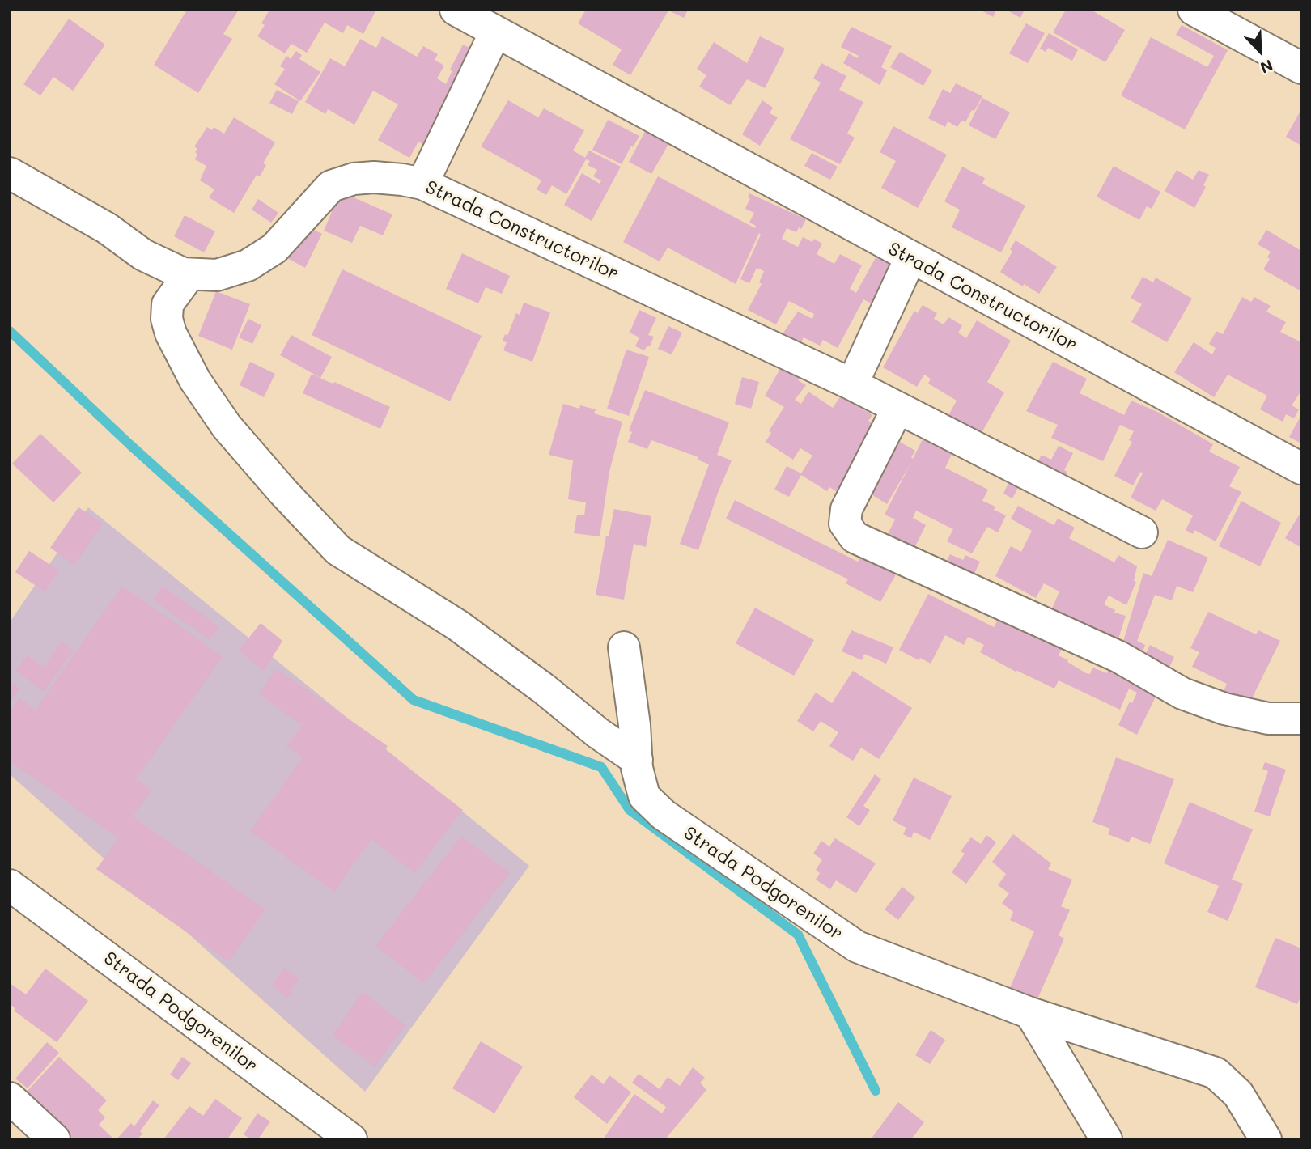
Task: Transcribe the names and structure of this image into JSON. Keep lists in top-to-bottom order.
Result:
{
  "streets": {
    "street": ["Strada Constructorilor", "Strada Podgorenilor"]
  },
  "north": "bottom right"
}
